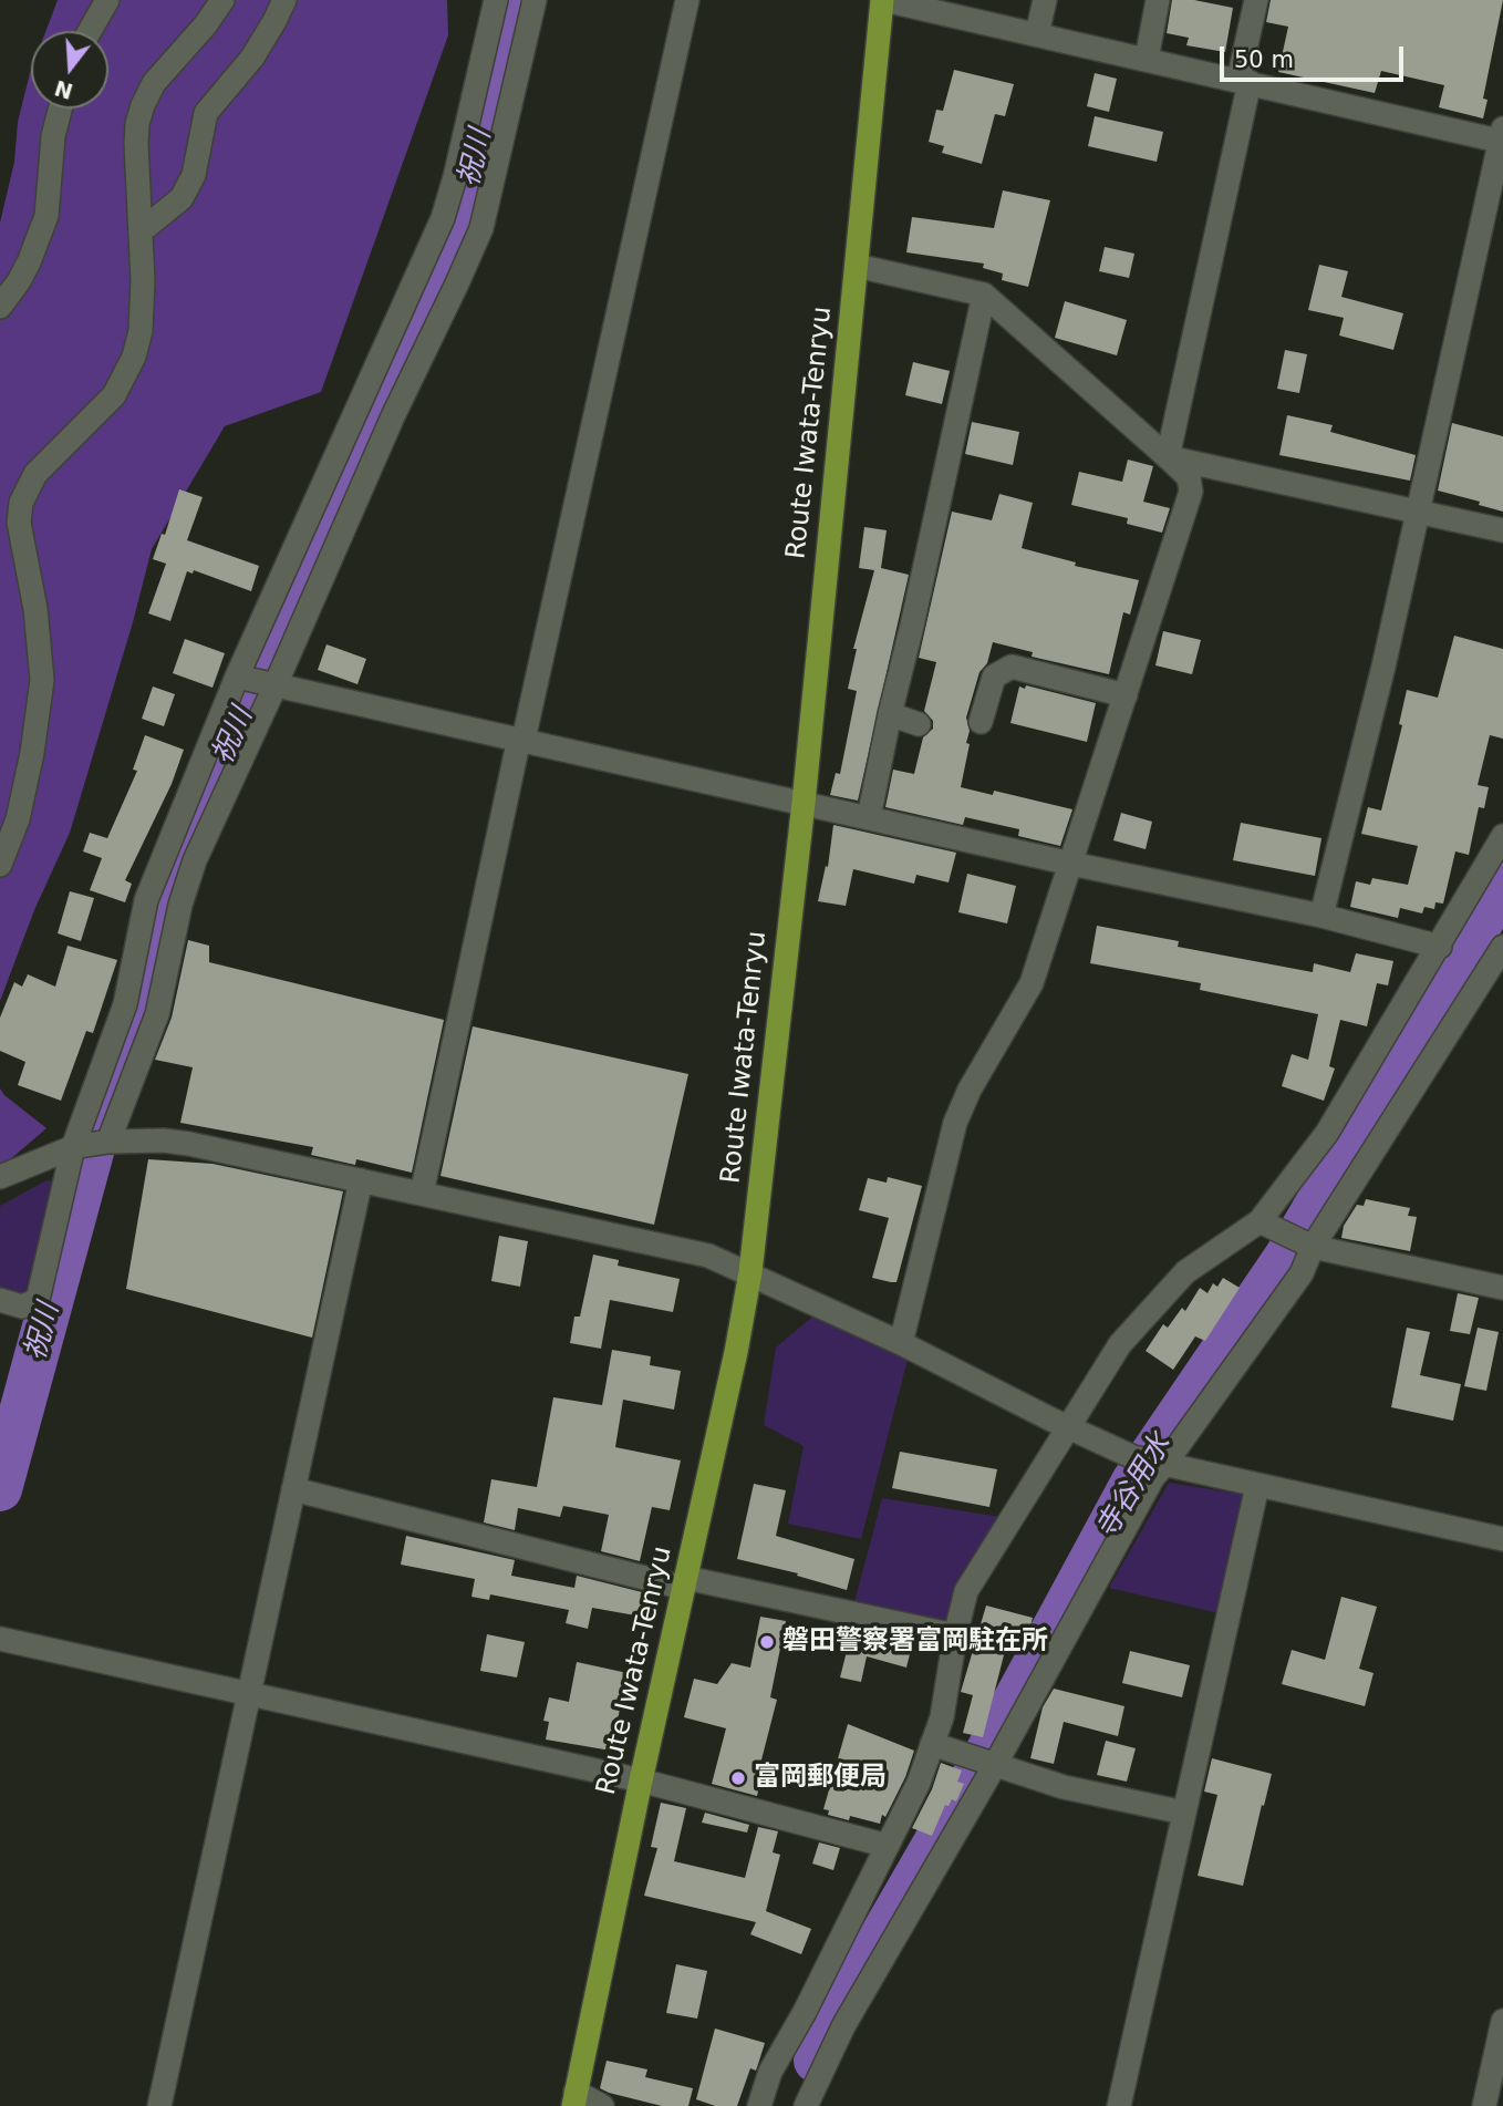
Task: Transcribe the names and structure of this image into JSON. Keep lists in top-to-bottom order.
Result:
{
  "streets": {
    "main road": ["Route Iwata-Tenryu"]
  },
  "water": ["祝川", "寺谷用水"],
  "places": ["磐田警察署富岡駐在所", "富岡郵便局"],
  "scale_bar": "50 m",
  "north": "bottom"
}
